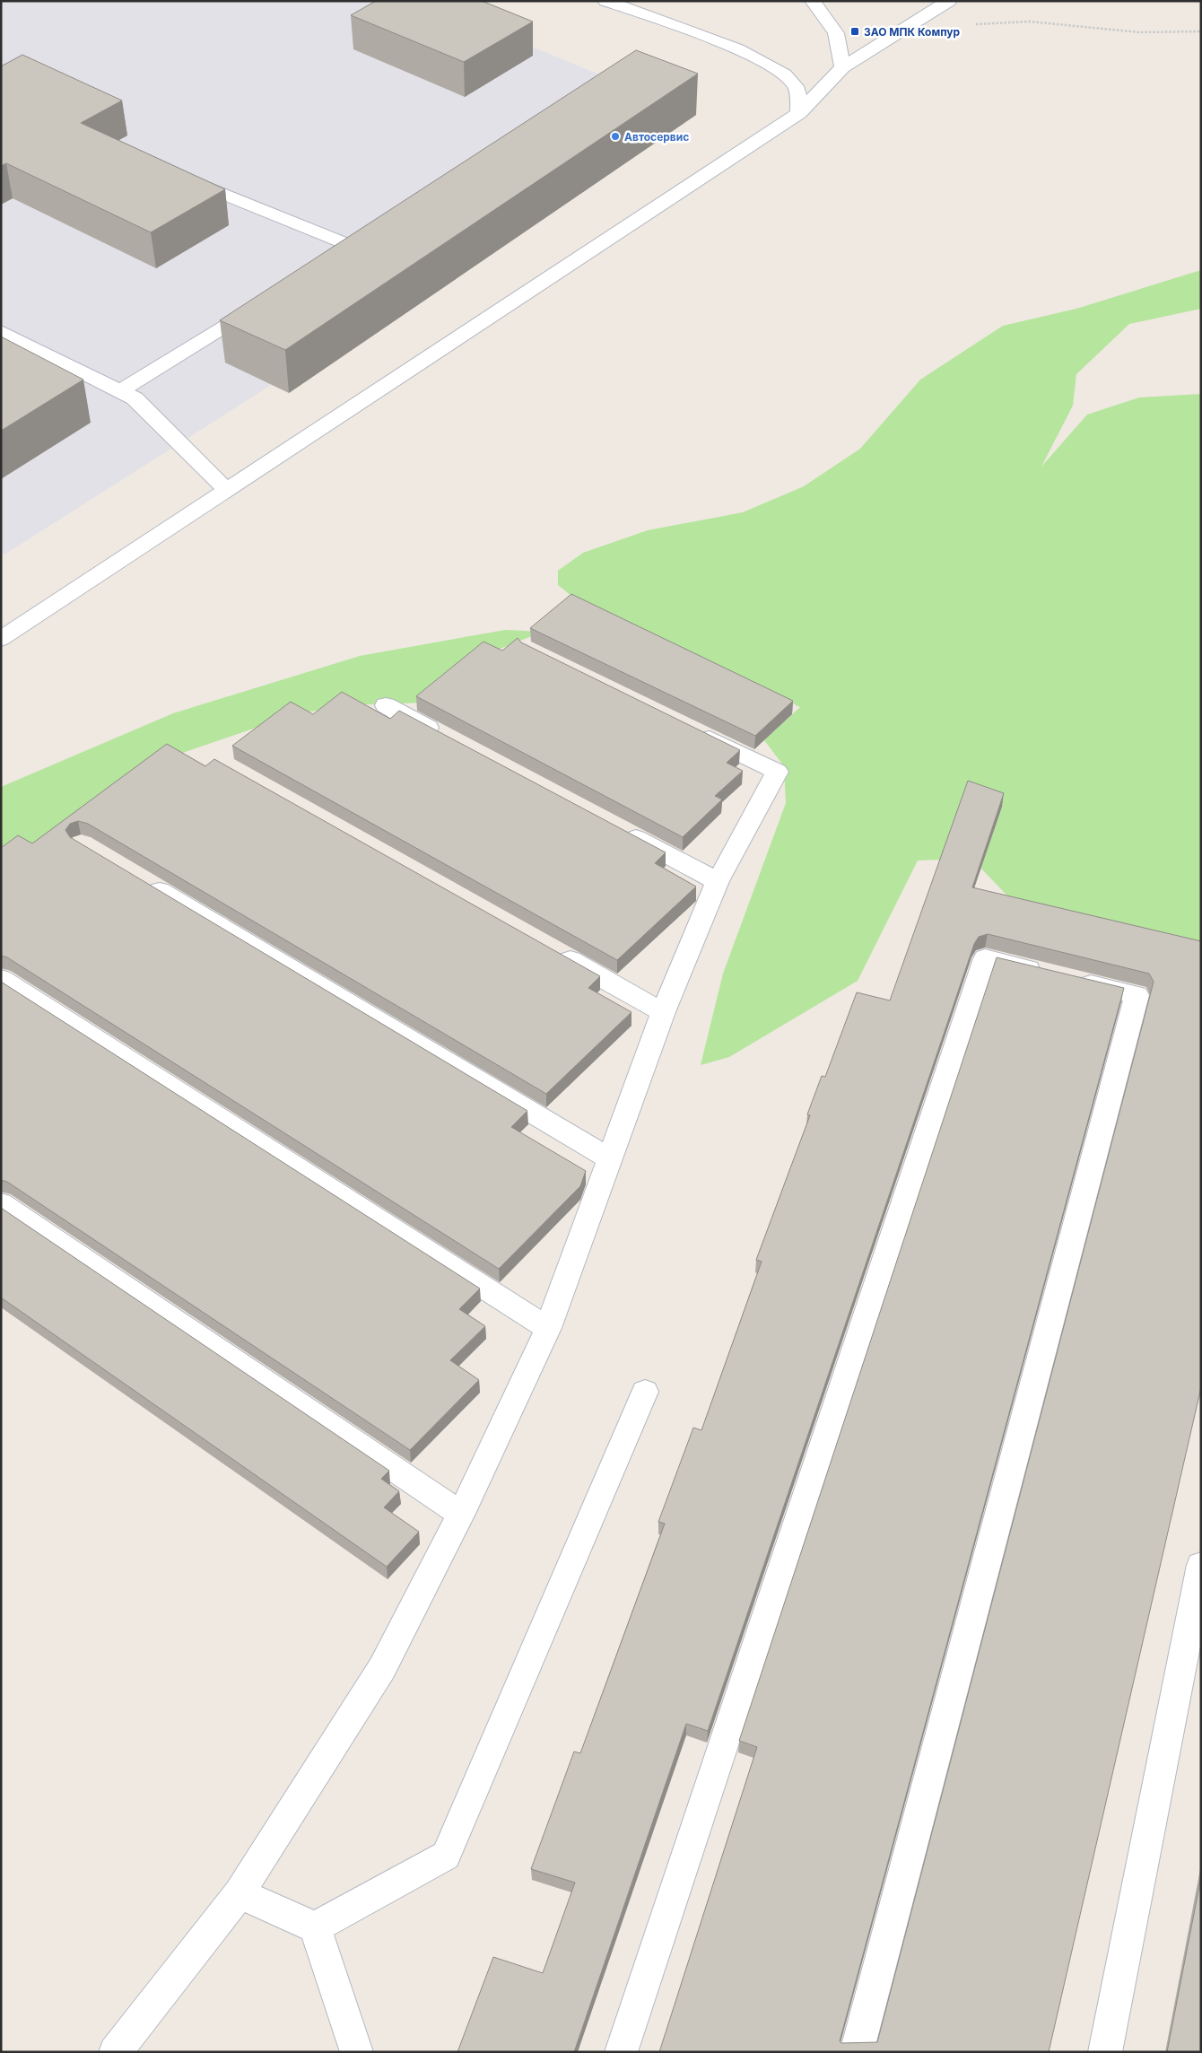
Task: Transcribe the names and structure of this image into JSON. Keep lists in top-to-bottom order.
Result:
{
  "places": {
    "transit": ["ЗАО МПК Компур"],
    "other": ["Автосервис"]
  }
}
